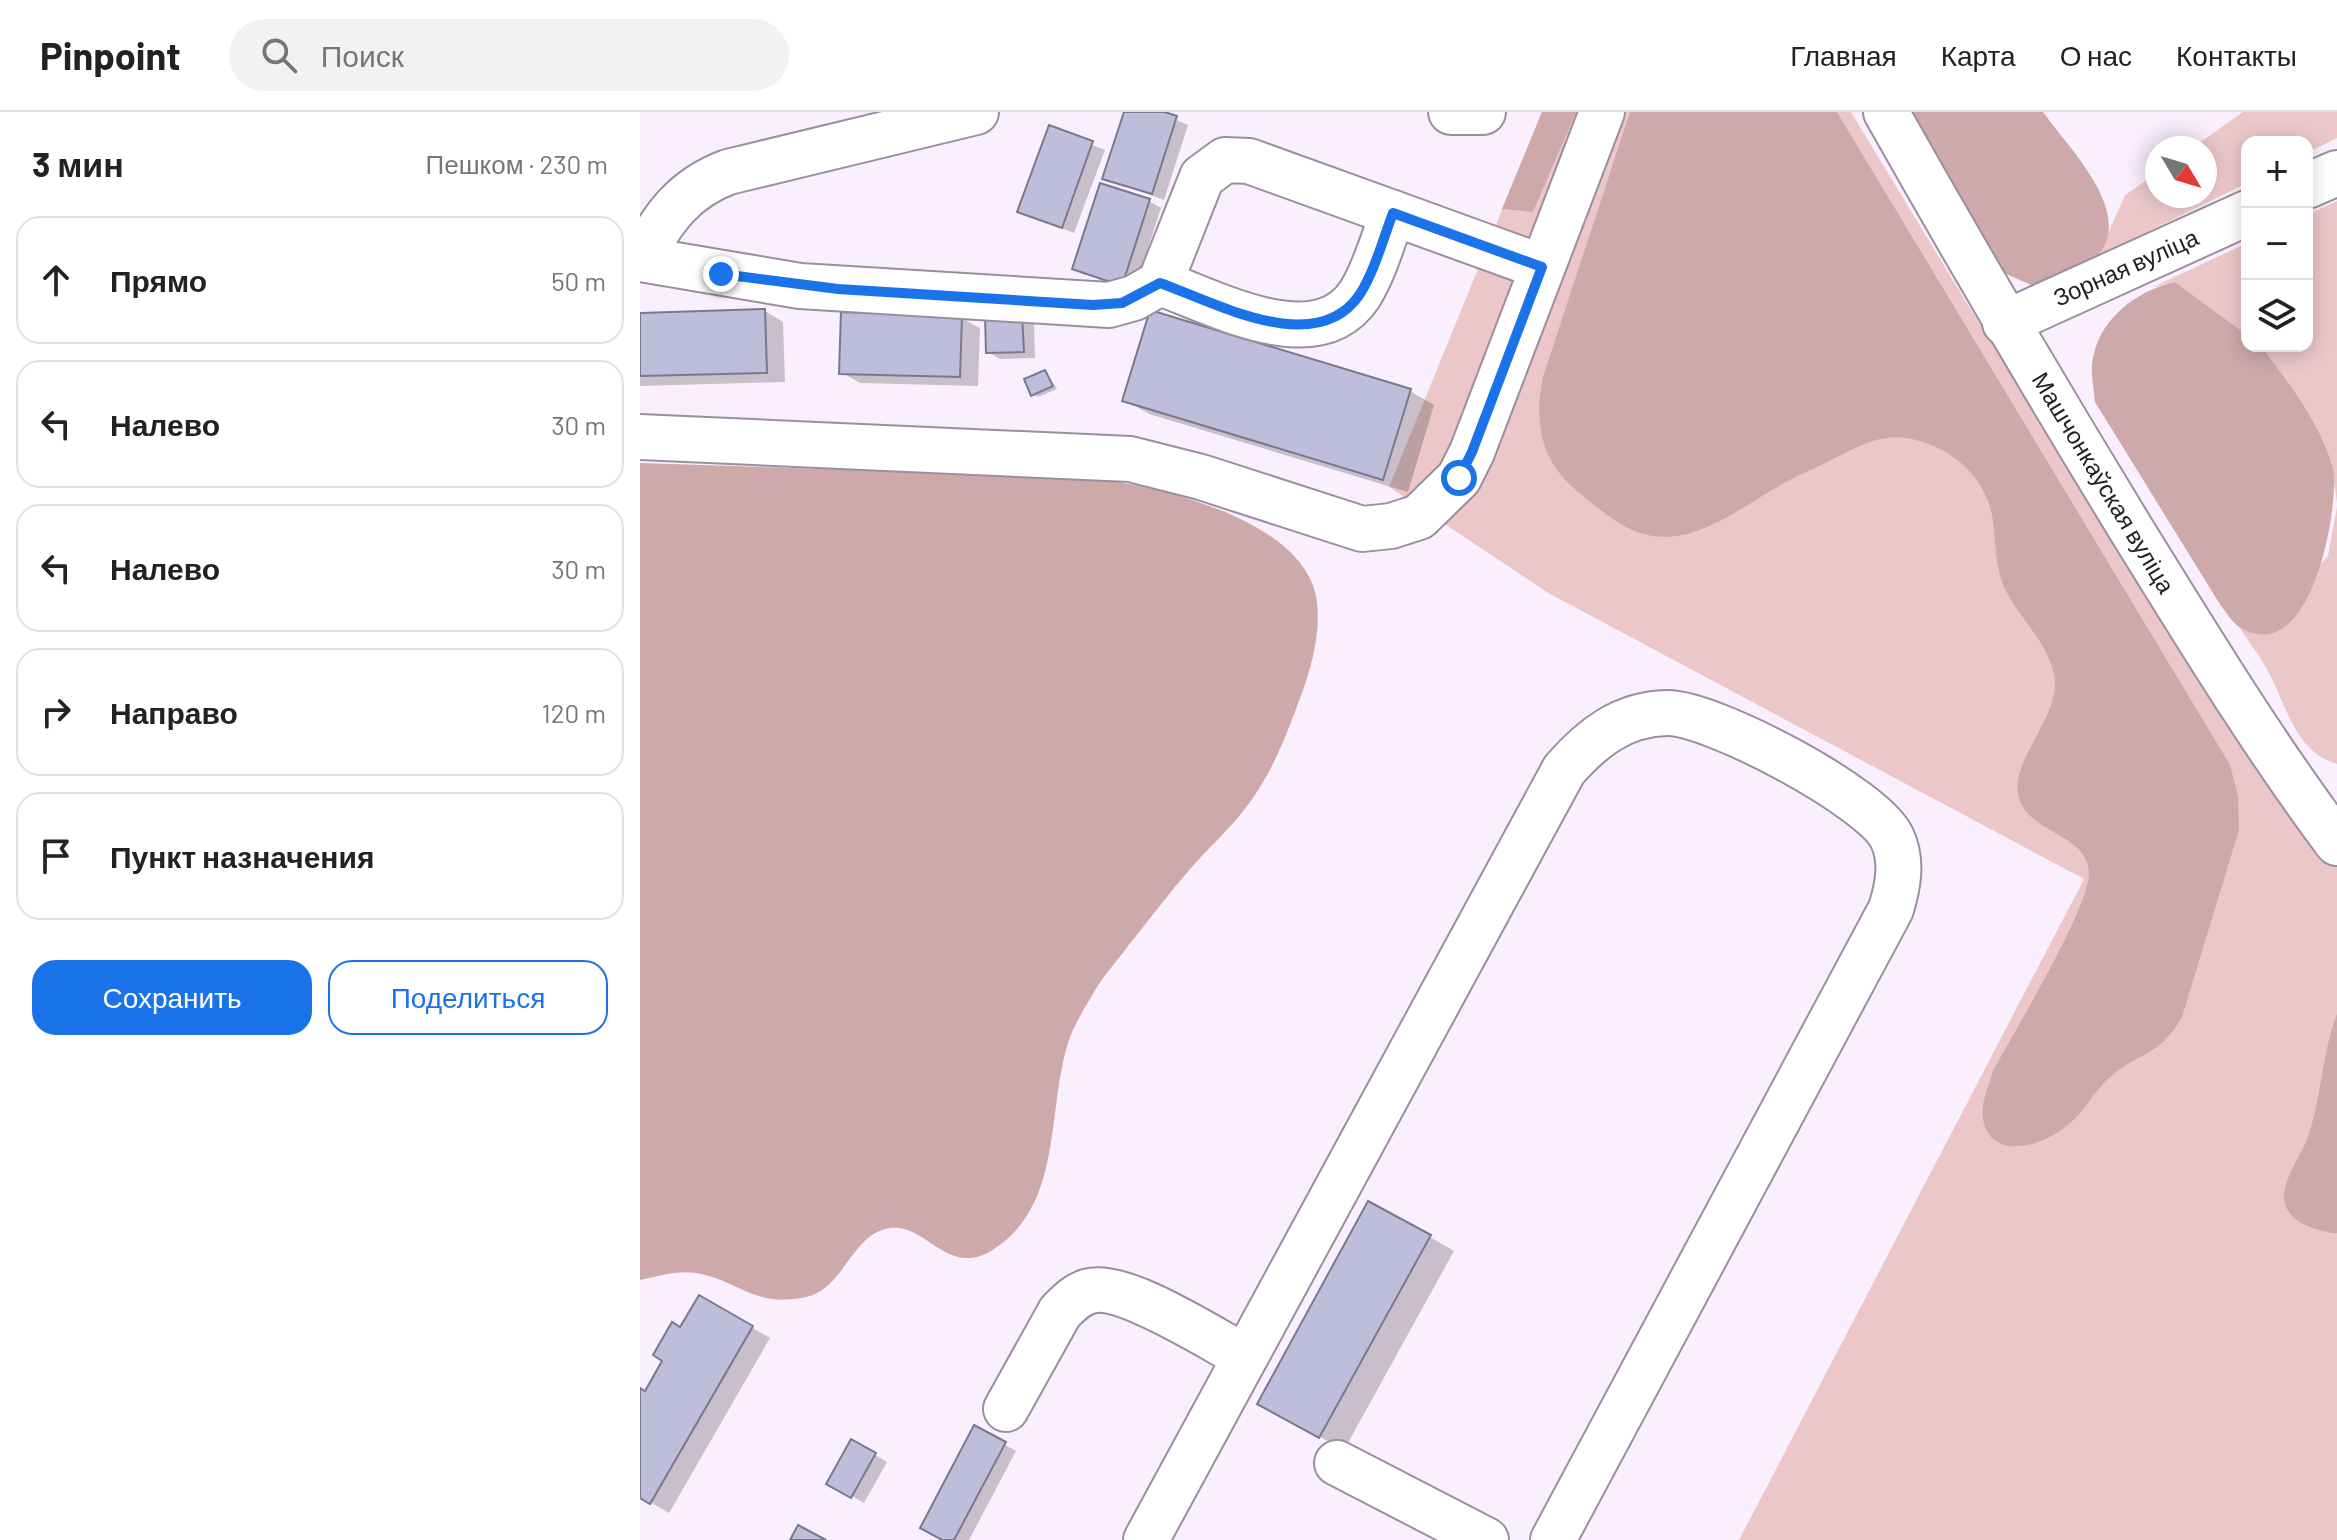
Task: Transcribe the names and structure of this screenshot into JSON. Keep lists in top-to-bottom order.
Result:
{
  "streets": {
    "street": ["Зорная вуліца", "Машчонкаўская вуліца"]
  },
  "crossings": [
    ["Зорная вуліца", "Машчонкаўская вуліца"]
  ],
  "north": "bottom right",
  "page": {
    "header": "Pinpoint",
    "search": "Поиск",
    "nav": [
      "Главная",
      "Карта",
      "О нас",
      "Контакты"
    ],
    "heading": ["3 мин", "Пешком · 230 m"],
    "map_buttons": ["+", "−"],
    "list": [
      ["Прямо", "50 m"],
      ["Налево", "30 m"],
      ["Налево", "30 m"],
      ["Направо", "120 m"],
      "Пункт назначения"
    ],
    "buttons": ["Сохранить", "Поделиться"]
  }
}
